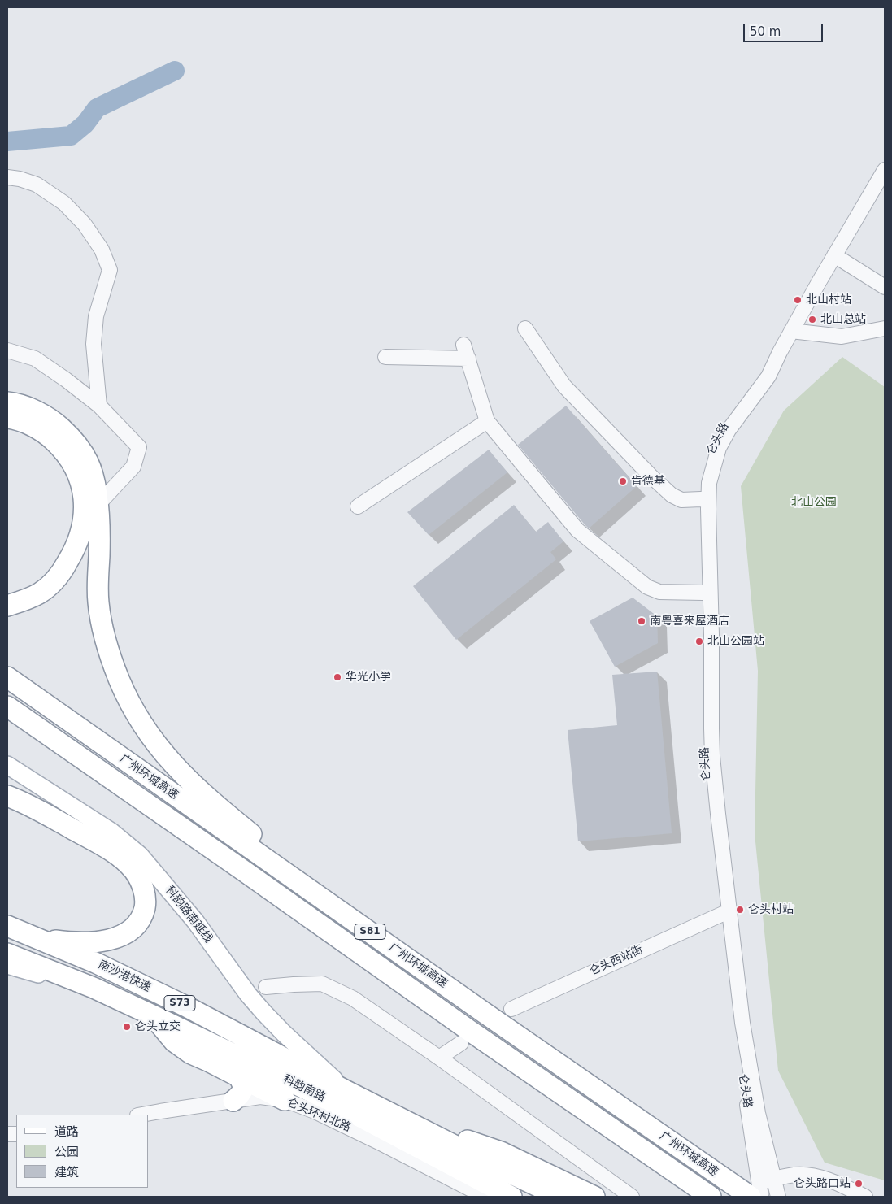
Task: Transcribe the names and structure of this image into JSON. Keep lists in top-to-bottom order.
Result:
{
  "streets": {
    "highway": [
      "广州环城高速",
      "S81",
      "南沙港快速",
      "S73",
      "科韵南路"
    ],
    "main road": ["科韵路南延线"],
    "street": ["仑头路", "仑头西站街", "仑头环村北路"]
  },
  "crossings": [
    ["仑头路", "广州环城高速"],
    ["仑头路", "仑头西站街"],
    ["科韵路南延线", "南沙港快速"],
    ["南沙港快速", "科韵南路"],
    ["科韵南路", "仑头环村北路"]
  ],
  "parks": ["北山公园"],
  "places": [
    "北山村站",
    "北山总站",
    "肯德基",
    "南粤喜来屋酒店",
    "北山公园站",
    "华光小学",
    "仑头村站",
    "仑头立交",
    "仑头路口站"
  ],
  "legend": ["道路", "公园", "建筑"],
  "scale_bar": "50 m"
}
